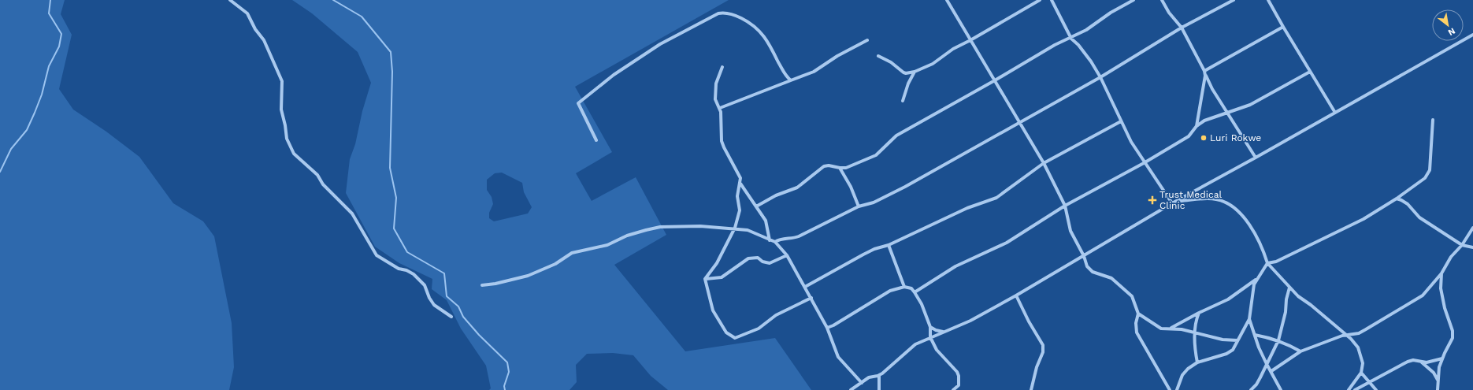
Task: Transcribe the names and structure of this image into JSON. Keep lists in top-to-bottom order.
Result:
{
  "places": {
    "other": ["Luri Rokwe"],
    "health": ["Trust Medical Clinic"]
  },
  "north": "bottom right"
}
